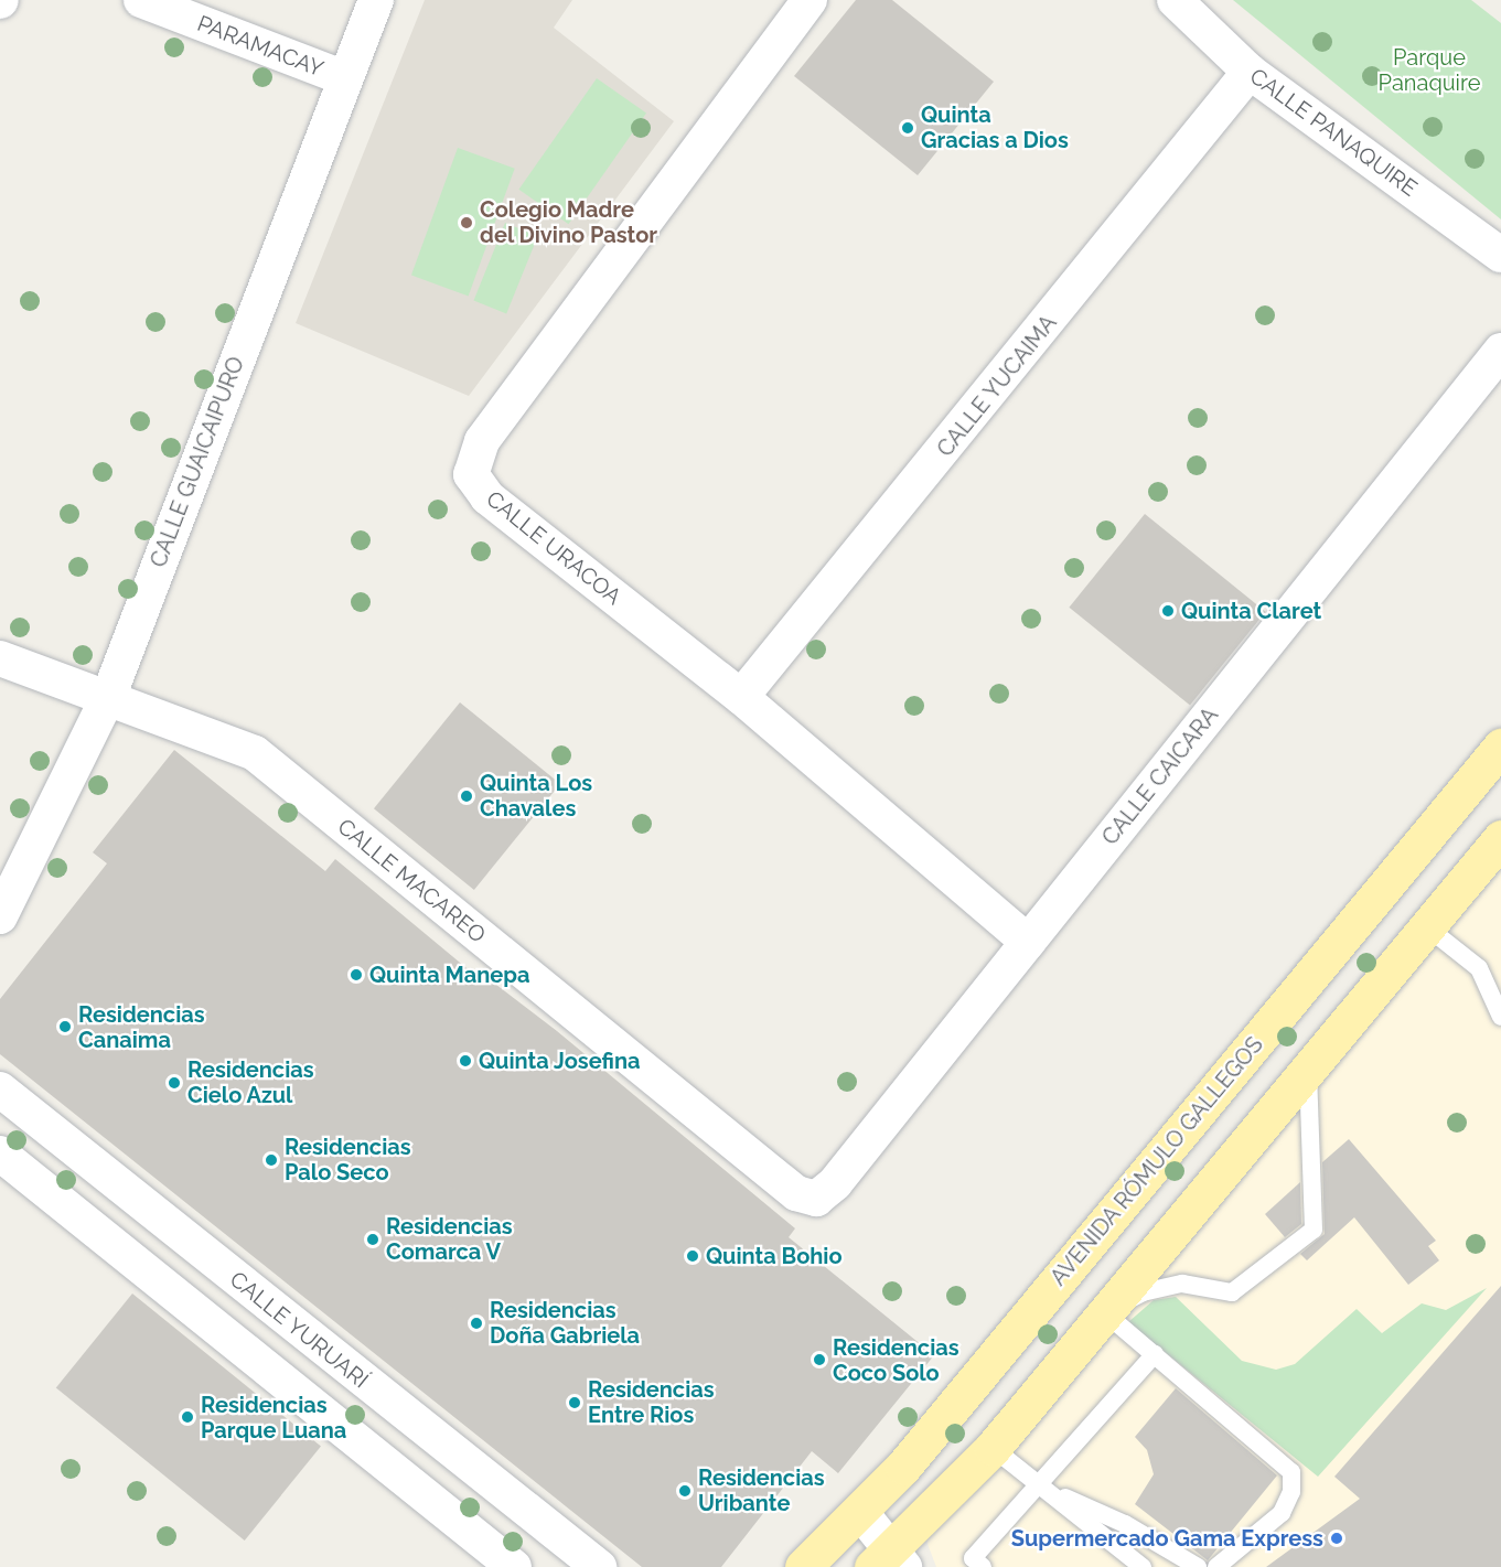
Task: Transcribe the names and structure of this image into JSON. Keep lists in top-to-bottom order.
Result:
{
  "streets": {
    "main road": ["AVENIDA RÓMULO GALLEGOS"],
    "street": [
      "PARAMACAY",
      "CALLE PANAQUIRE",
      "CALLE YUCAIMA",
      "CALLE GUAICAIPURO",
      "CALLE URACOA",
      "CALLE CAICARA",
      "CALLE MACAREO",
      "CALLE YURUARÍ"
    ]
  },
  "crossings": [
    ["PARAMACAY", "CALLE GUAICAIPURO"],
    ["CALLE PANAQUIRE", "CALLE YUCAIMA"],
    ["CALLE YUCAIMA", "CALLE URACOA"],
    ["CALLE GUAICAIPURO", "CALLE MACAREO"],
    ["CALLE URACOA", "CALLE CAICARA"],
    ["CALLE CAICARA", "CALLE MACAREO"]
  ],
  "parks": ["Parque Panaquire"],
  "places": [
    "Quinta Gracias a Dios",
    "Colegio Madre del Divino Pastor",
    "Quinta Claret",
    "Quinta Los Chavales",
    "Quinta Manepa",
    "Residencias Canaima",
    "Quinta Josefina",
    "Residencias Cielo Azul",
    "Residencias Palo Seco",
    "Residencias Comarca V",
    "Quinta Bohio",
    "Residencias Doña Gabriela",
    "Residencias Coco Solo",
    "Residencias Entre Rios",
    "Residencias Parque Luana",
    "Residencias Uribante",
    "Supermercado Gama Express"
  ]
}
